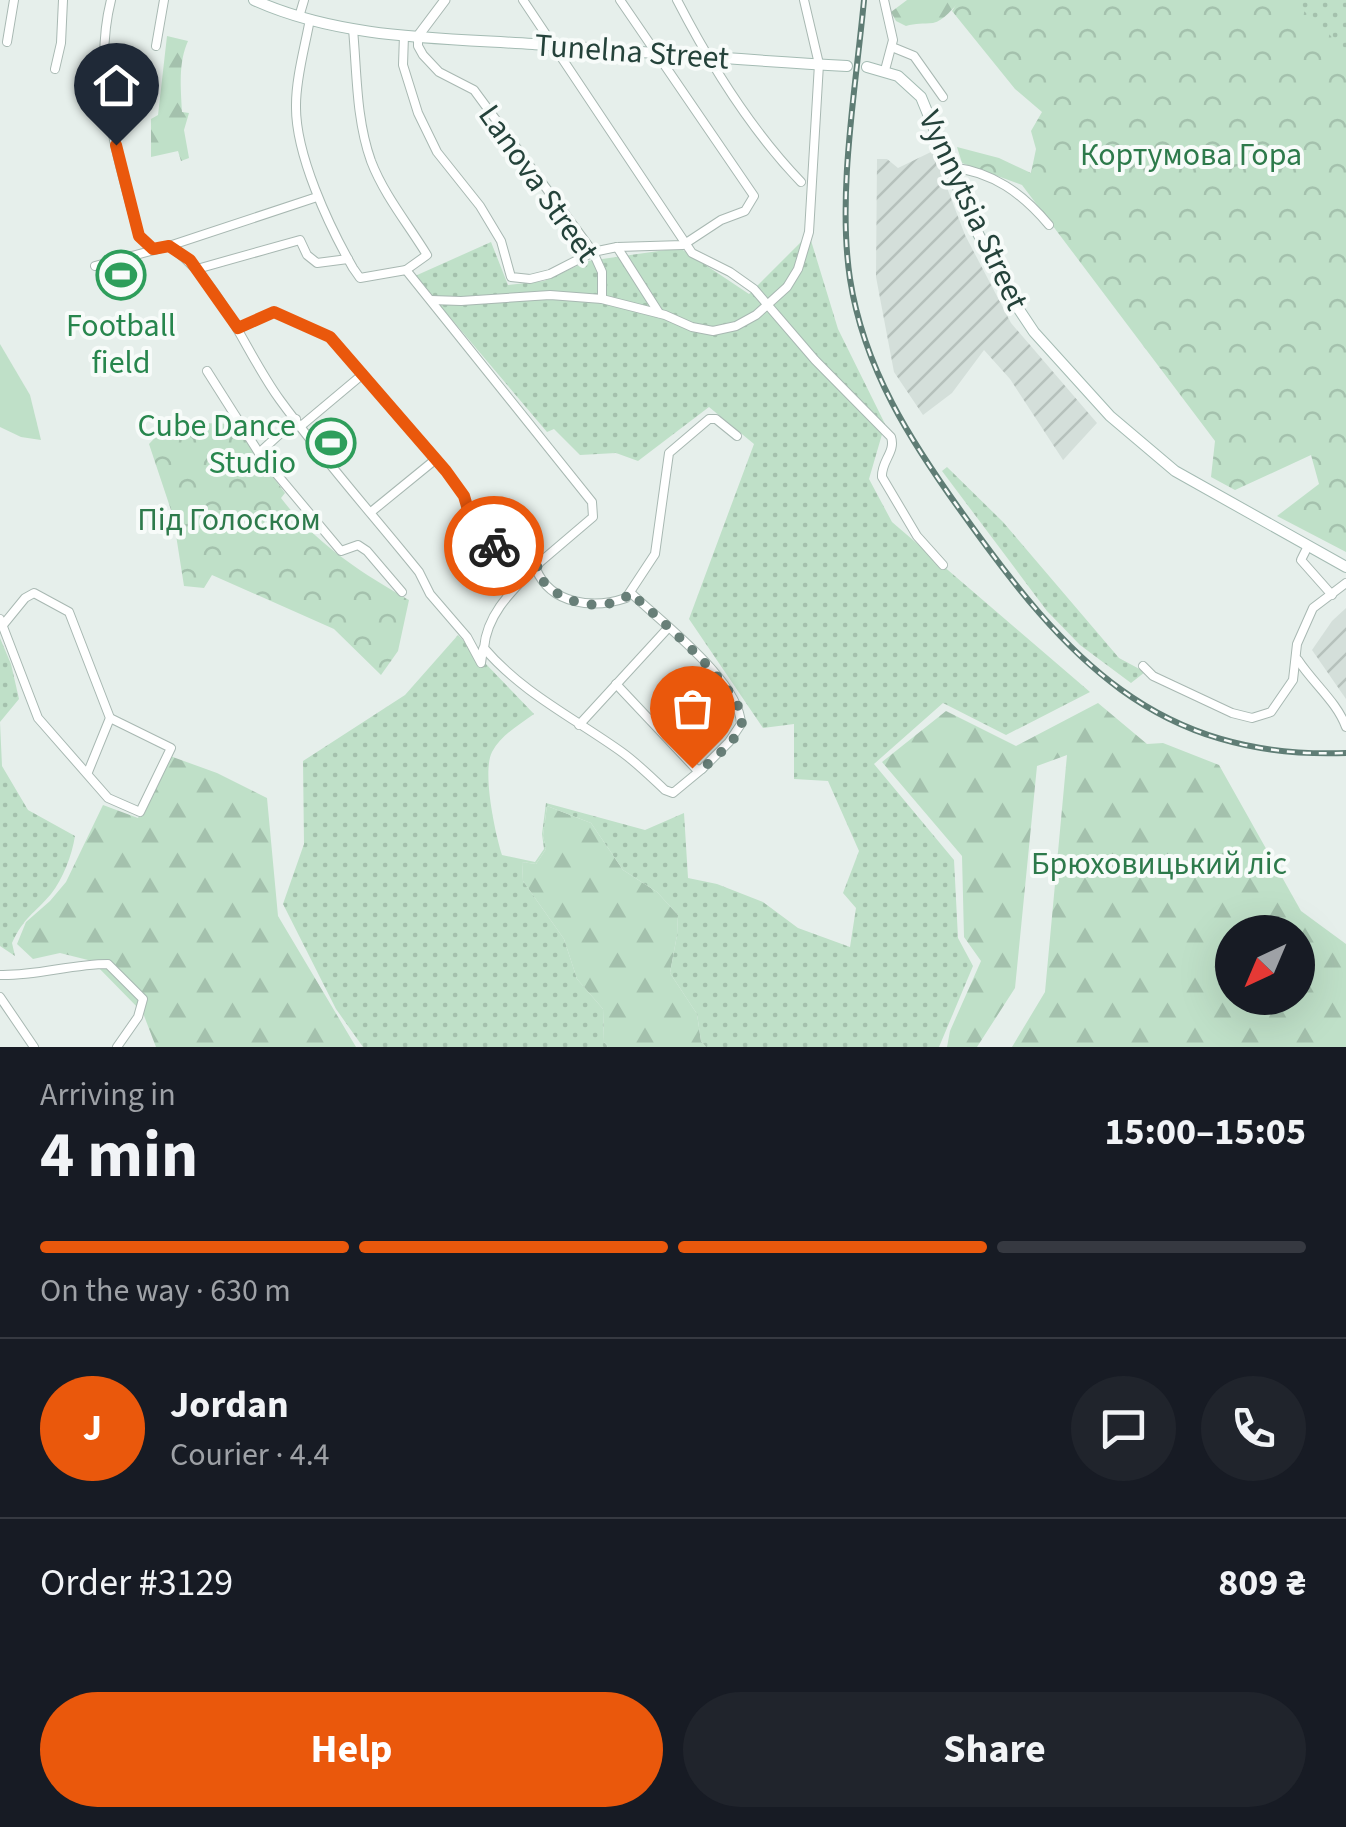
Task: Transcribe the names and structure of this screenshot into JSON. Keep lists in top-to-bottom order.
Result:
{
  "streets": {
    "main road": ["Tunelna Street", "Vynnytsia Street"],
    "street": ["Lanova Street"]
  },
  "crossings": [
    ["Tunelna Street", "Lanova Street"]
  ],
  "parks": ["Кортумова Гора", "Під Голоском", "Брюховицький ліс"],
  "places": {
    "sports": ["Football field", "Cube Dance Studio"]
  },
  "north": "bottom left",
  "page": {
    "heading": ["4 min", "Arriving in", "15:00–15:05"],
    "panel": [
      "Jordan",
      "Courier · 4.4",
      "Order #3129",
      "809 ₴"
    ],
    "bar": "On the way · 630 m",
    "round": "J",
    "buttons": ["Help", "Share"]
  }
}
